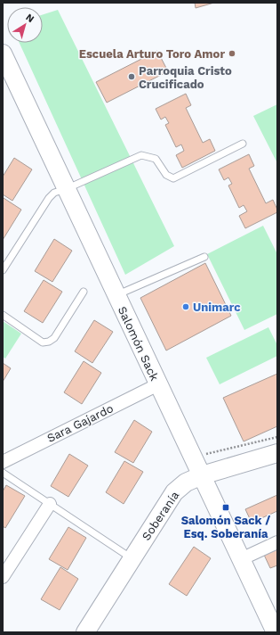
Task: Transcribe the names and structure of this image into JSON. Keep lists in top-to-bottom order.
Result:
{
  "streets": {
    "main road": ["Salomón Sack", "Soberanía"],
    "street": ["Sara Gajardo"]
  },
  "crossings": [
    ["Salomón Sack", "Sara Gajardo"],
    ["Salomón Sack", "Soberanía"]
  ],
  "places": {
    "other": ["Escuela Arturo Toro Amor", "Parroquia Cristo Crucificado", "Unimarc"],
    "transit": ["Salomón Sack / Esq. Soberanía"]
  },
  "north": "top right"
}
